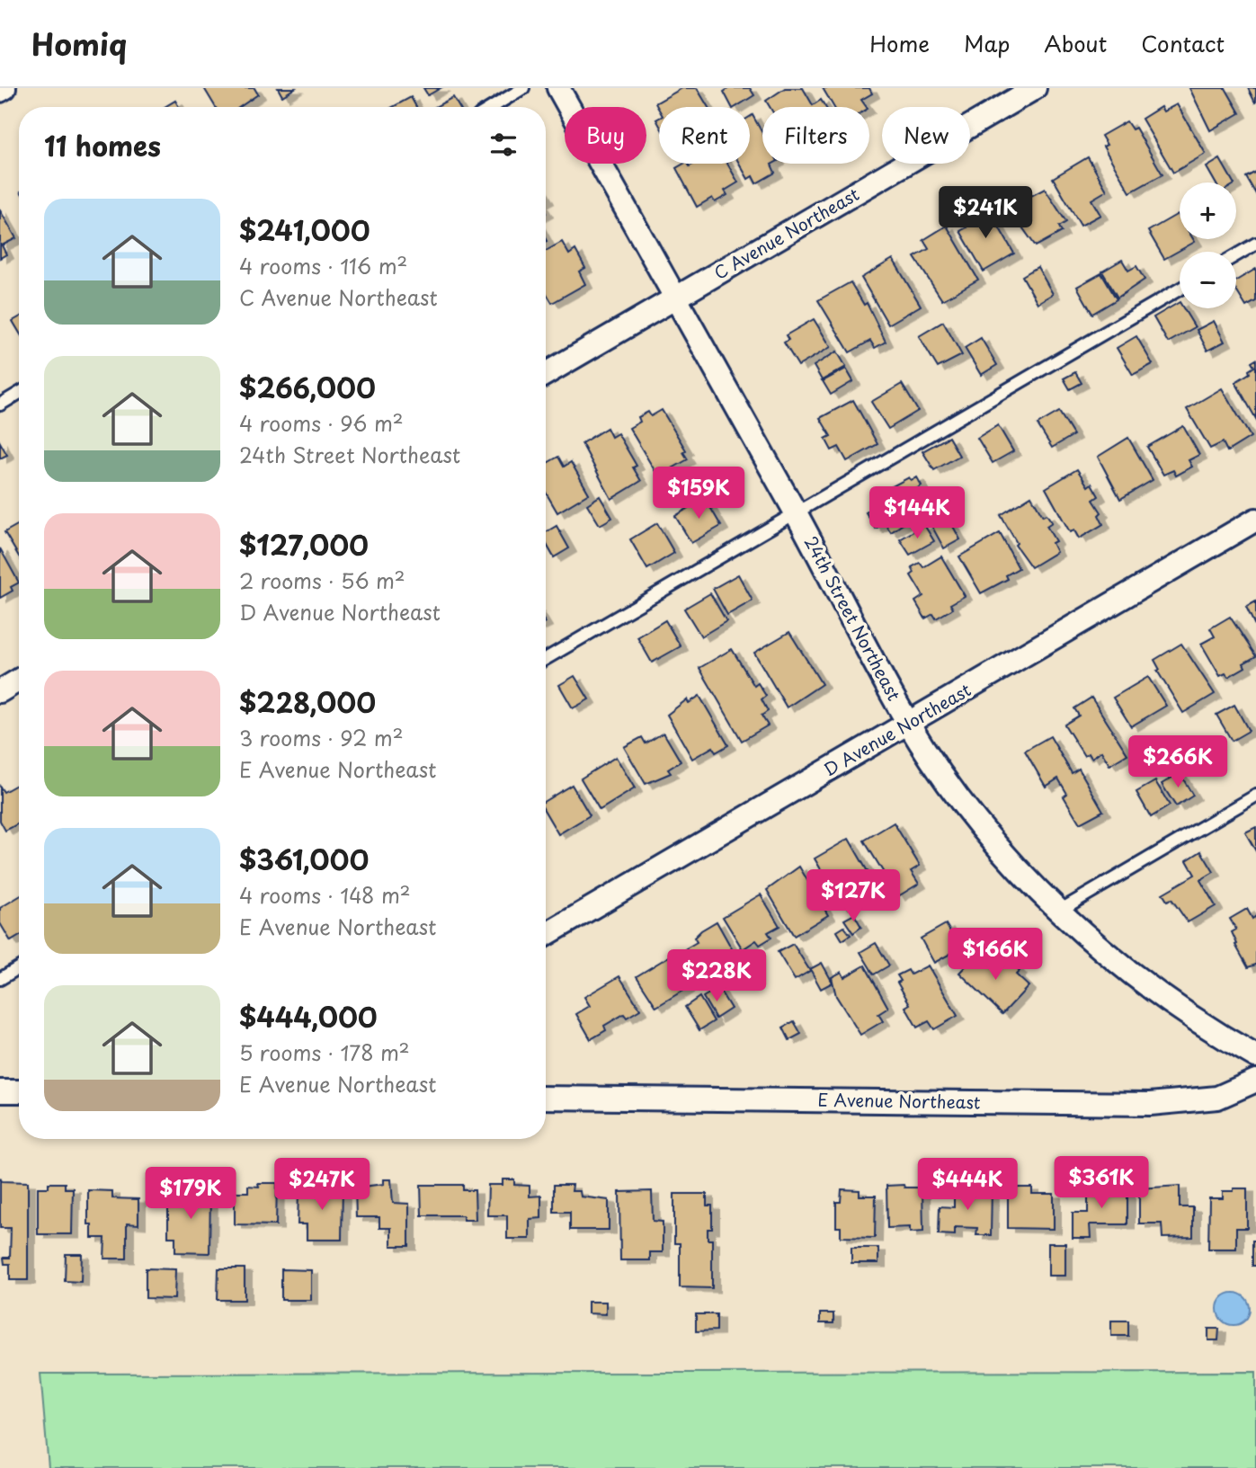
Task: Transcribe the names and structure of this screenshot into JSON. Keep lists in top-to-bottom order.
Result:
{
  "streets": {
    "street": [
      "C Avenue Northeast",
      "24th Street Northeast",
      "D Avenue Northeast",
      "E Avenue Northeast"
    ]
  },
  "crossings": [
    ["C Avenue Northeast", "24th Street Northeast"],
    ["24th Street Northeast", "D Avenue Northeast"]
  ],
  "page": {
    "header": "Homiq",
    "nav": [
      "Home",
      "Map",
      "About",
      "Contact"
    ],
    "chip": [
      "Buy",
      "Rent",
      "Filters",
      "New"
    ],
    "heading": "11 homes",
    "map_buttons": ["+", "−"],
    "list": [
      {
        "name": "$241,000",
        "note": "4 rooms · 116 m² · C Avenue Northeast"
      },
      {
        "name": "$266,000",
        "note": "4 rooms · 96 m² · 24th Street Northeast"
      },
      {
        "name": "$127,000",
        "note": "2 rooms · 56 m² · D Avenue Northeast"
      },
      {
        "name": "$228,000",
        "note": "3 rooms · 92 m² · E Avenue Northeast"
      },
      {
        "name": "$361,000",
        "note": "4 rooms · 148 m² · E Avenue Northeast"
      },
      {
        "name": "$444,000",
        "note": "5 rooms · 178 m² · E Avenue Northeast"
      }
    ],
    "price": [
      "$241K",
      "$159K",
      "$144K",
      "$266K",
      "$127K",
      "$166K",
      "$228K",
      "$361K",
      "$247K",
      "$444K",
      "$179K"
    ]
  }
}
